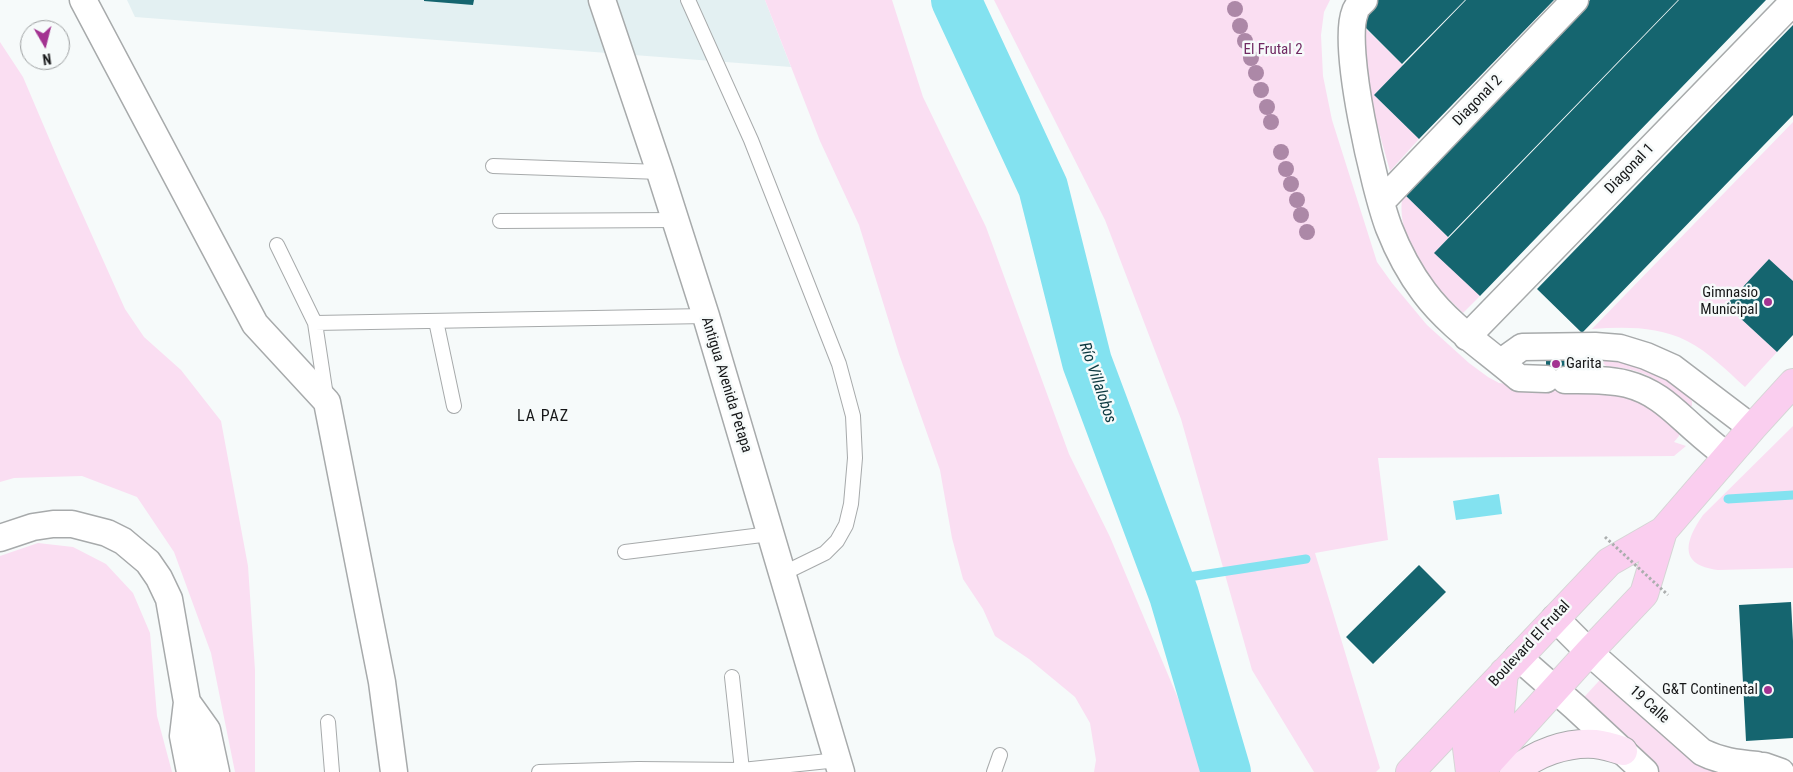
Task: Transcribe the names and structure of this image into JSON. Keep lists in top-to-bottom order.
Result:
{
  "streets": {
    "main road": ["Boulevard El Frutal"],
    "street": [
      "Diagonal 2",
      "Diagonal 1",
      "Antigua Avenida Petapa",
      "19 Calle"
    ]
  },
  "crossings": [
    ["Boulevard El Frutal", "19 Calle"]
  ],
  "districts": ["LA PAZ"],
  "water": ["Río Villalobos"],
  "parks": ["El Frutal 2"],
  "places": ["Gimnasio Municipal", "Garita", "G&T Continental"],
  "north": "bottom"
}
